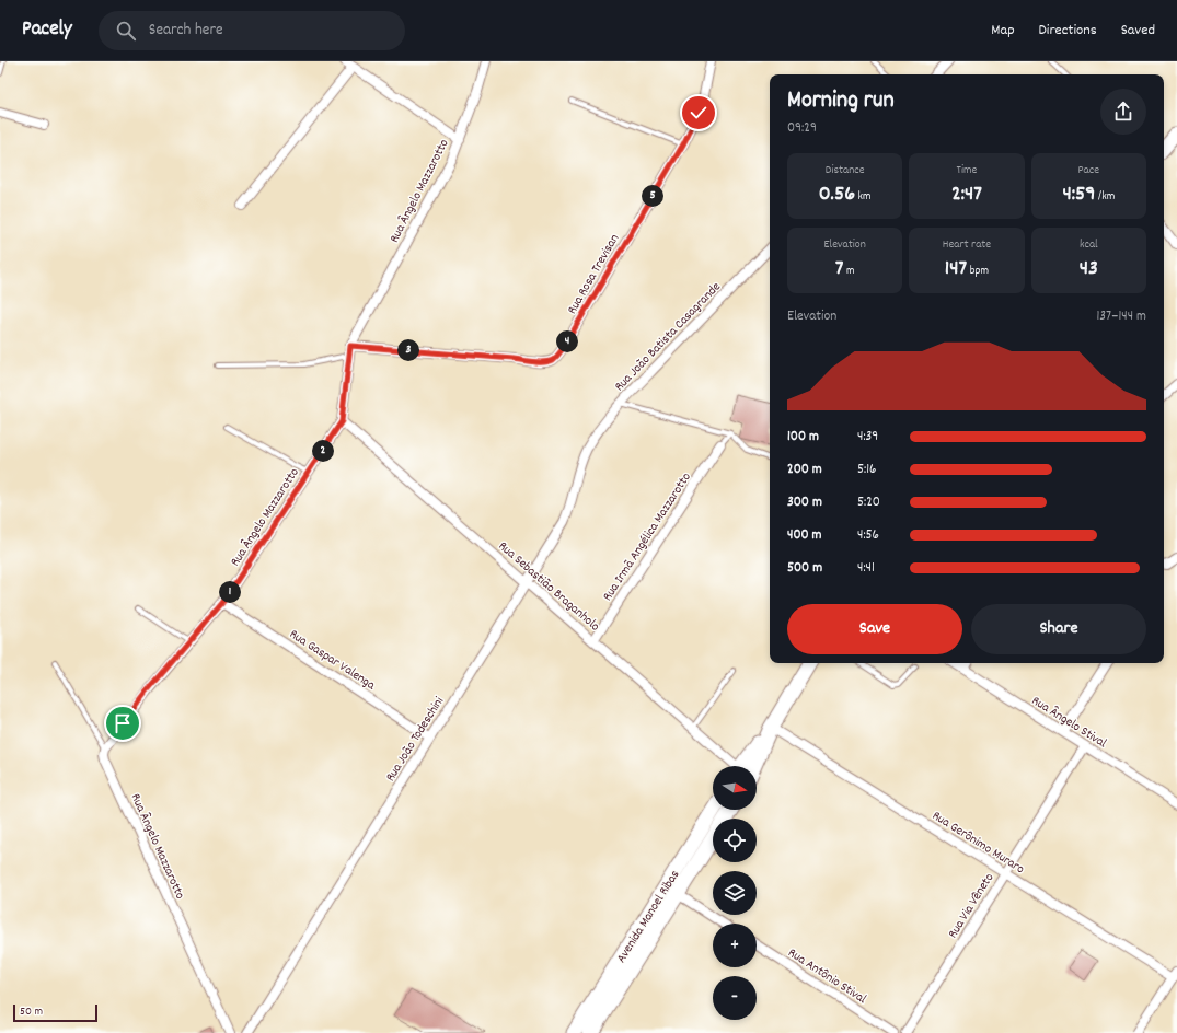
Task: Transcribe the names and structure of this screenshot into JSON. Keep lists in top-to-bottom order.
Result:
{
  "streets": {
    "main road": ["Avenida Manoel Ribas"],
    "street": [
      "Rua Ângelo Mazzarotto",
      "Rua Rosa Trevisan",
      "Rua João Batista Casagrande",
      "Rua Irmã Angélica Mazzarotto",
      "Rua Sebastião Braganholo",
      "Rua Gaspar Valenga",
      "Rua Ângelo Stival",
      "Rua João Todeschini",
      "Rua Gerônimo Muraro",
      "Rua Via Vêneto",
      "Rua Antônio Stival"
    ]
  },
  "crossings": [
    ["Rua Ângelo Mazzarotto", "Rua Rosa Trevisan"],
    ["Rua Ângelo Mazzarotto", "Rua Sebastião Braganholo"],
    ["Rua Ângelo Mazzarotto", "Rua Gaspar Valenga"],
    ["Rua João Batista Casagrande", "Rua João Todeschini"],
    ["Rua Irmã Angélica Mazzarotto", "Rua Sebastião Braganholo"],
    ["Rua Sebastião Braganholo", "Rua João Todeschini"],
    ["Rua Gaspar Valenga", "Rua João Todeschini"],
    ["Rua Ângelo Stival", "Rua Via Vêneto"],
    ["Rua Gerônimo Muraro", "Rua Via Vêneto"]
  ],
  "scale_bar": "50 m",
  "north": "right",
  "page": {
    "header": "Pacely",
    "search": "Search here",
    "nav": ["Map", "Directions", "Saved"],
    "heading": ["Morning run", "09:29"],
    "stats": [
      ["Distance", "0.56 km"],
      ["Time", "2:47"],
      ["Pace", "4:59 /km"],
      ["Elevation", "7 m"],
      ["Heart rate", "147 bpm"],
      ["kcal", "43"]
    ],
    "pins": [
      "5",
      "4",
      "3",
      "2",
      "1"
    ],
    "chart": ["Elevation", "137–144 m"],
    "list": [
      {
        "name": "100 m",
        "note": "4:39"
      },
      {
        "name": "200 m",
        "note": "5:16"
      },
      {
        "name": "300 m",
        "note": "5:20"
      },
      {
        "name": "400 m",
        "note": "4:56"
      },
      {
        "name": "500 m",
        "note": "4:41"
      }
    ],
    "buttons": ["Save", "Share"],
    "map_buttons": ["+", "−"],
    "scale": "50 m"
  }
}
